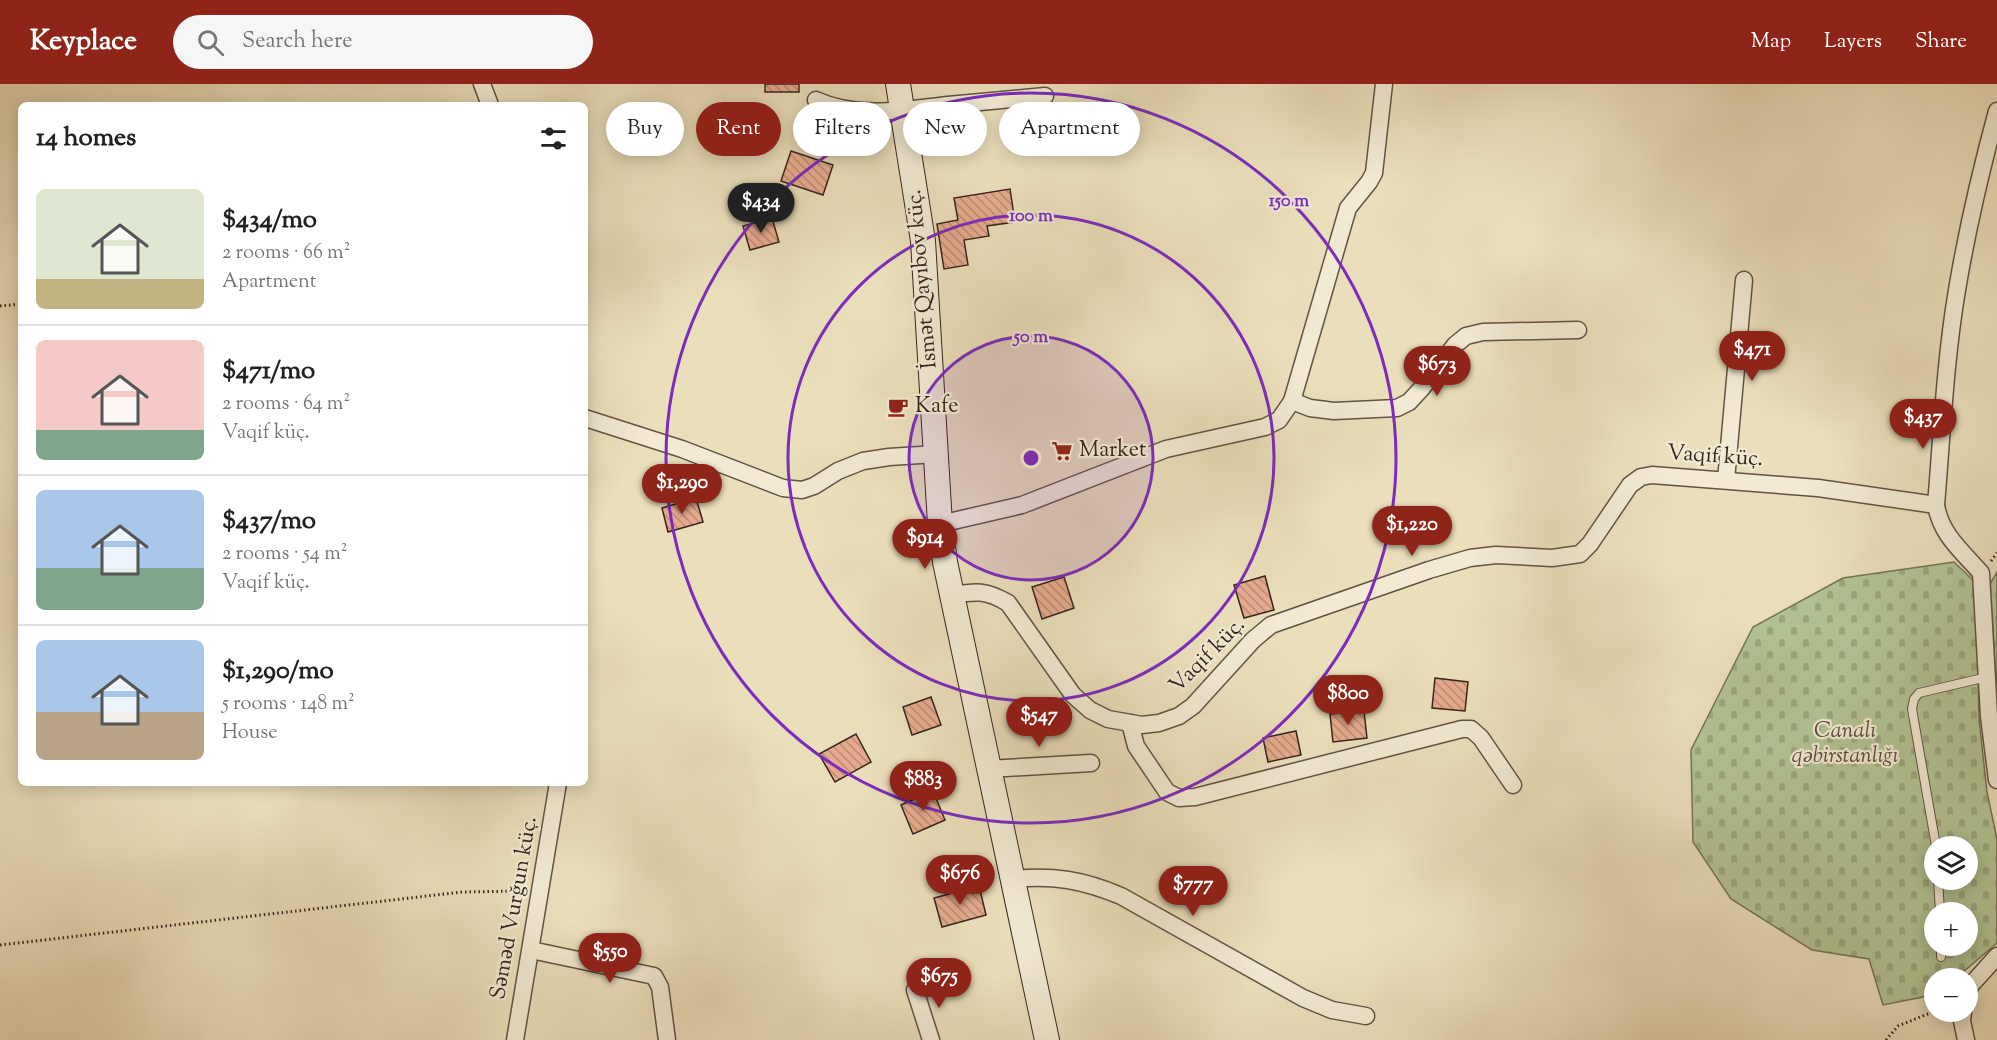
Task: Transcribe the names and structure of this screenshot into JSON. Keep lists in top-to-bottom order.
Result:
{
  "streets": {
    "street": ["İsmət Qayıbov küç.", "Vaqif küç.", "Səməd Vurğun küç."]
  },
  "crossings": [
    ["İsmət Qayıbov küç.", "Vaqif küç."]
  ],
  "parks": ["Canalı qəbirstanlığı"],
  "places": {
    "cafe": ["Kafe"],
    "supermarket": ["Market"]
  },
  "page": {
    "header": "Keyplace",
    "search": "Search here",
    "nav": ["Map", "Layers", "Share"],
    "chip": [
      "Buy",
      "Rent",
      "Filters",
      "New",
      "Apartment"
    ],
    "heading": "14 homes",
    "list": [
      {
        "name": "$434/mo",
        "note": "2 rooms · 66 m² · Apartment"
      },
      {
        "name": "$471/mo",
        "note": "2 rooms · 64 m² · Vaqif küç."
      },
      {
        "name": "$437/mo",
        "note": "2 rooms · 54 m² · Vaqif küç."
      },
      {
        "name": "$1,290/mo",
        "note": "5 rooms · 148 m² · House"
      }
    ],
    "price": [
      "$434",
      "$471",
      "$673",
      "$437",
      "$1,290",
      "$1,220",
      "$914",
      "$800",
      "$547",
      "$883",
      "$676",
      "$777",
      "$550",
      "$675"
    ],
    "map_buttons": ["+", "−"]
  },
  "rings": ["150 m", "100 m", "50 m"]
}
